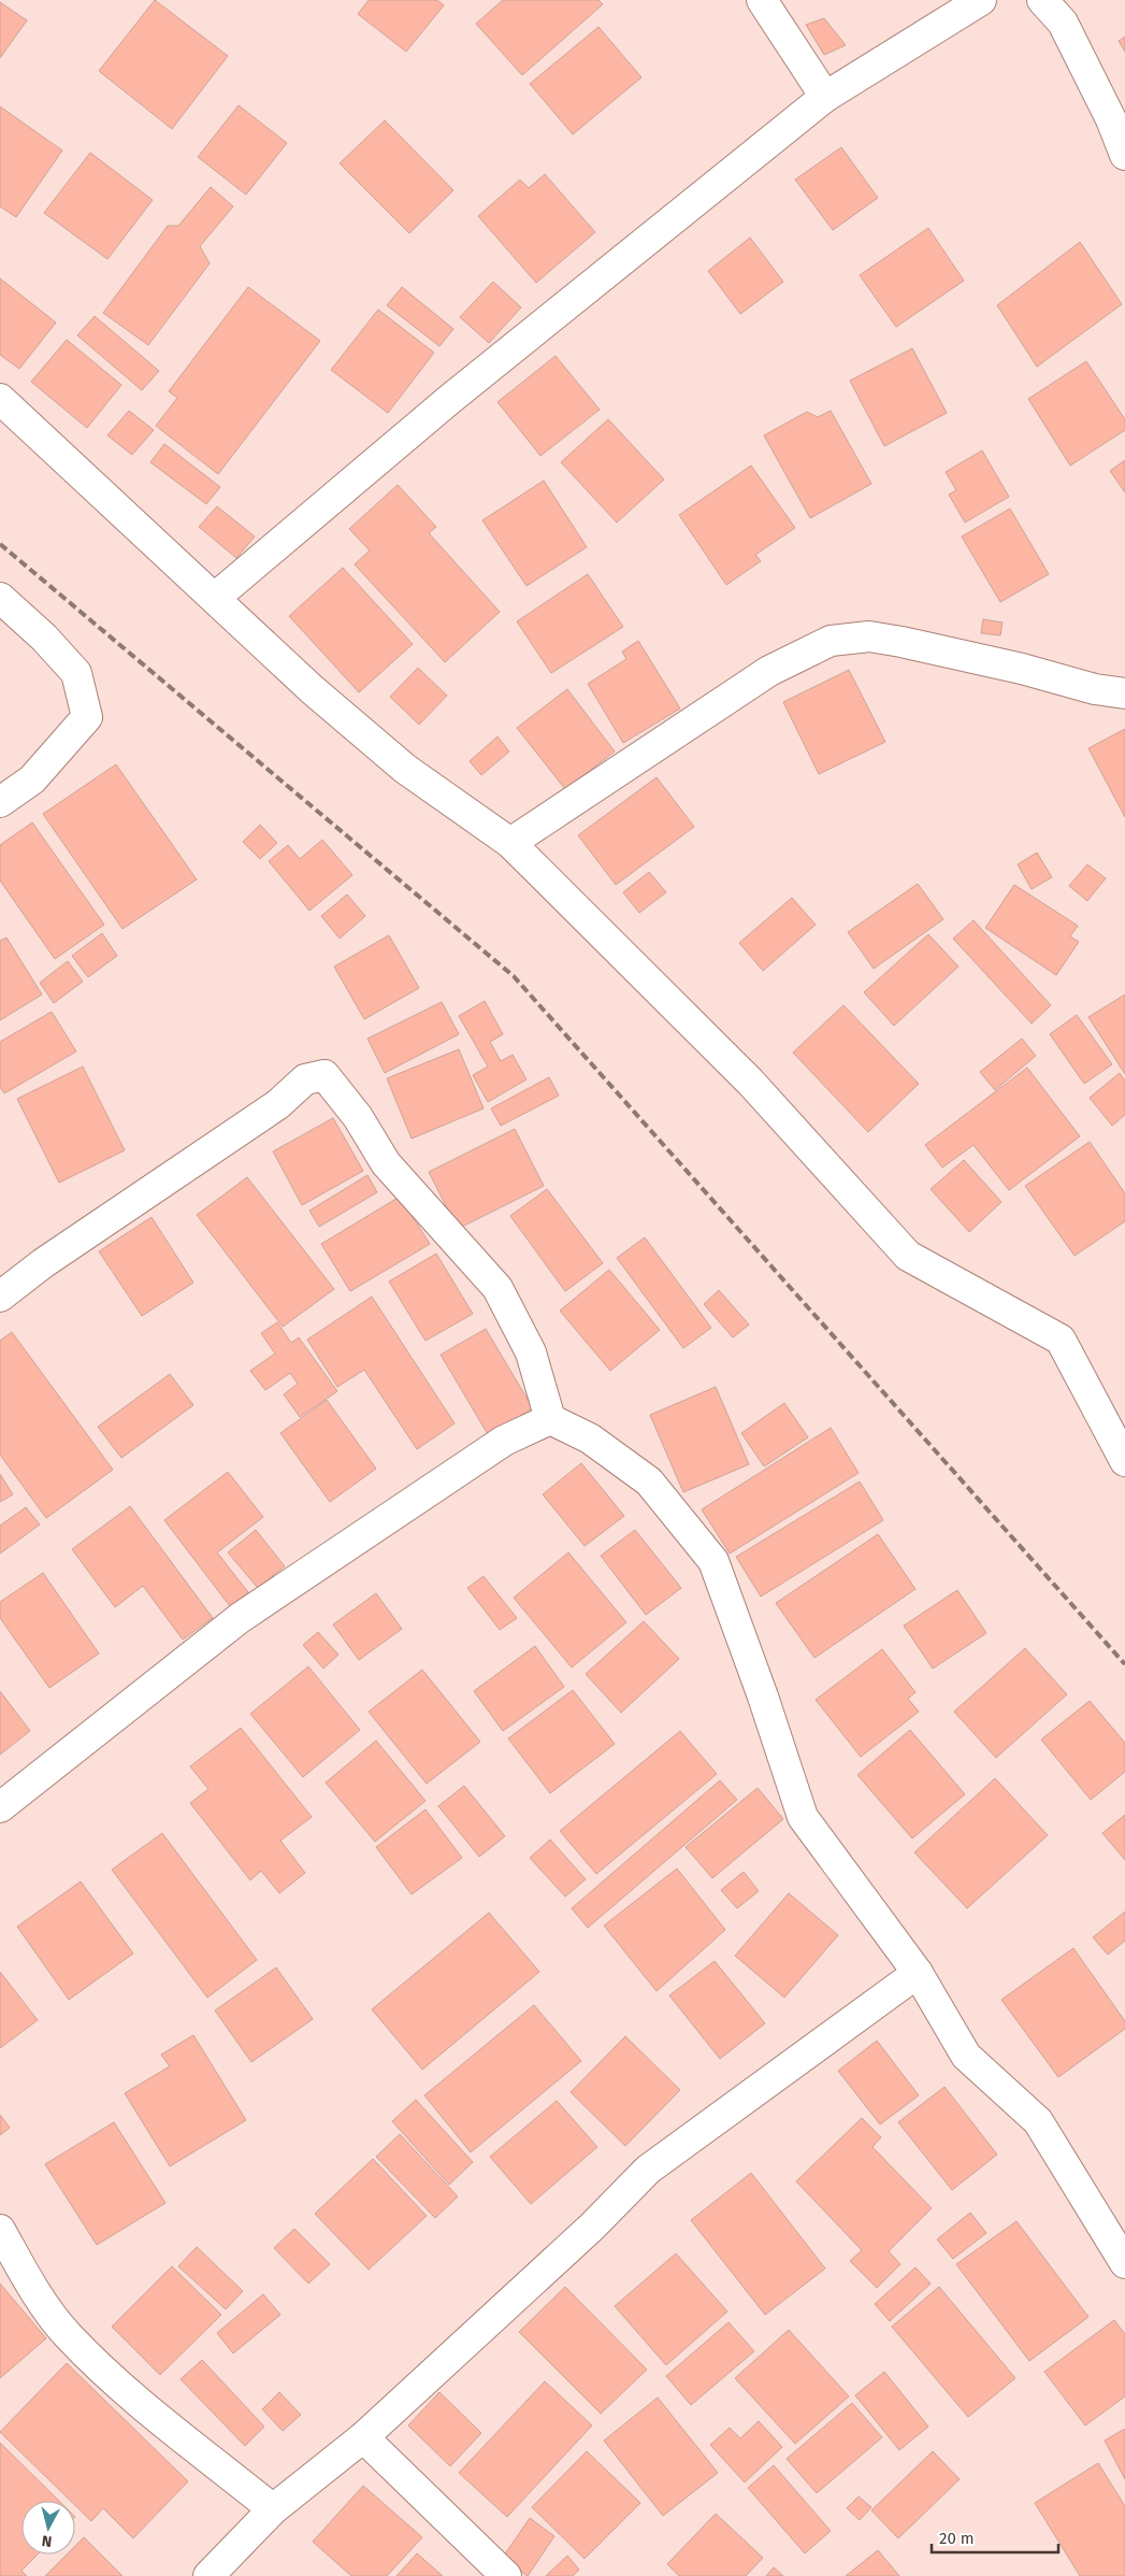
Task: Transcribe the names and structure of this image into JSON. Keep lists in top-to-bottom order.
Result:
{
  "scale_bar": "20 m",
  "north": "bottom"
}
